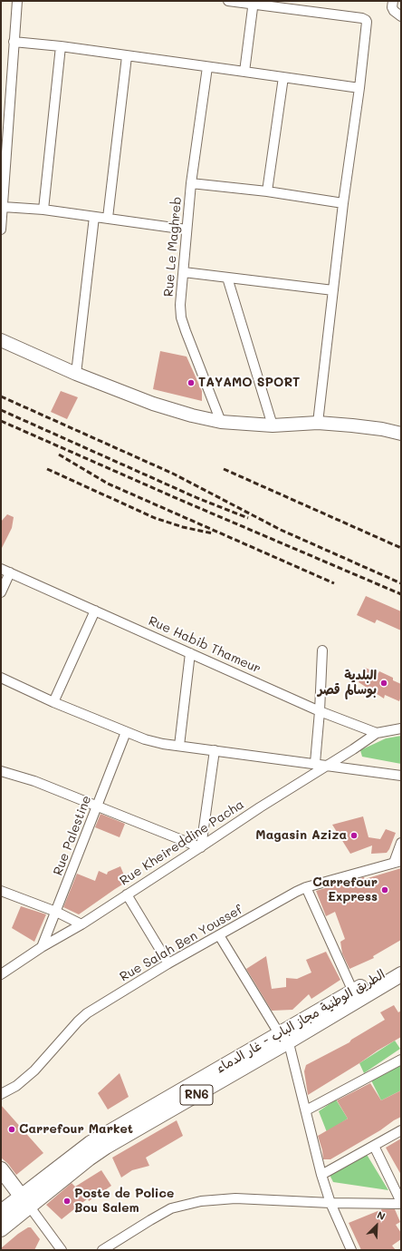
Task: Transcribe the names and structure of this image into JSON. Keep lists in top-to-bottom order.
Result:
{
  "streets": {
    "main road": ["الطريق الوطنية مجاز الباب - غار الدماء", "RN6"],
    "street": [
      "Rue Le Maghreb",
      "Rue Habib Thameur",
      "Rue Palestine",
      "Rue Kheireddine Pacha",
      "Rue Salah Ben Youssef"
    ]
  },
  "crossings": [
    ["Rue Habib Thameur", "Rue Kheireddine Pacha"],
    ["Rue Palestine", "Rue Kheireddine Pacha"]
  ],
  "places": [
    "TAYAMO SPORT",
    "البلدية بوسالم قصر",
    "Magasin Aziza",
    "Carrefour Express",
    "Carrefour Market",
    "Poste de Police Bou Salem"
  ],
  "north": "top right"
}
